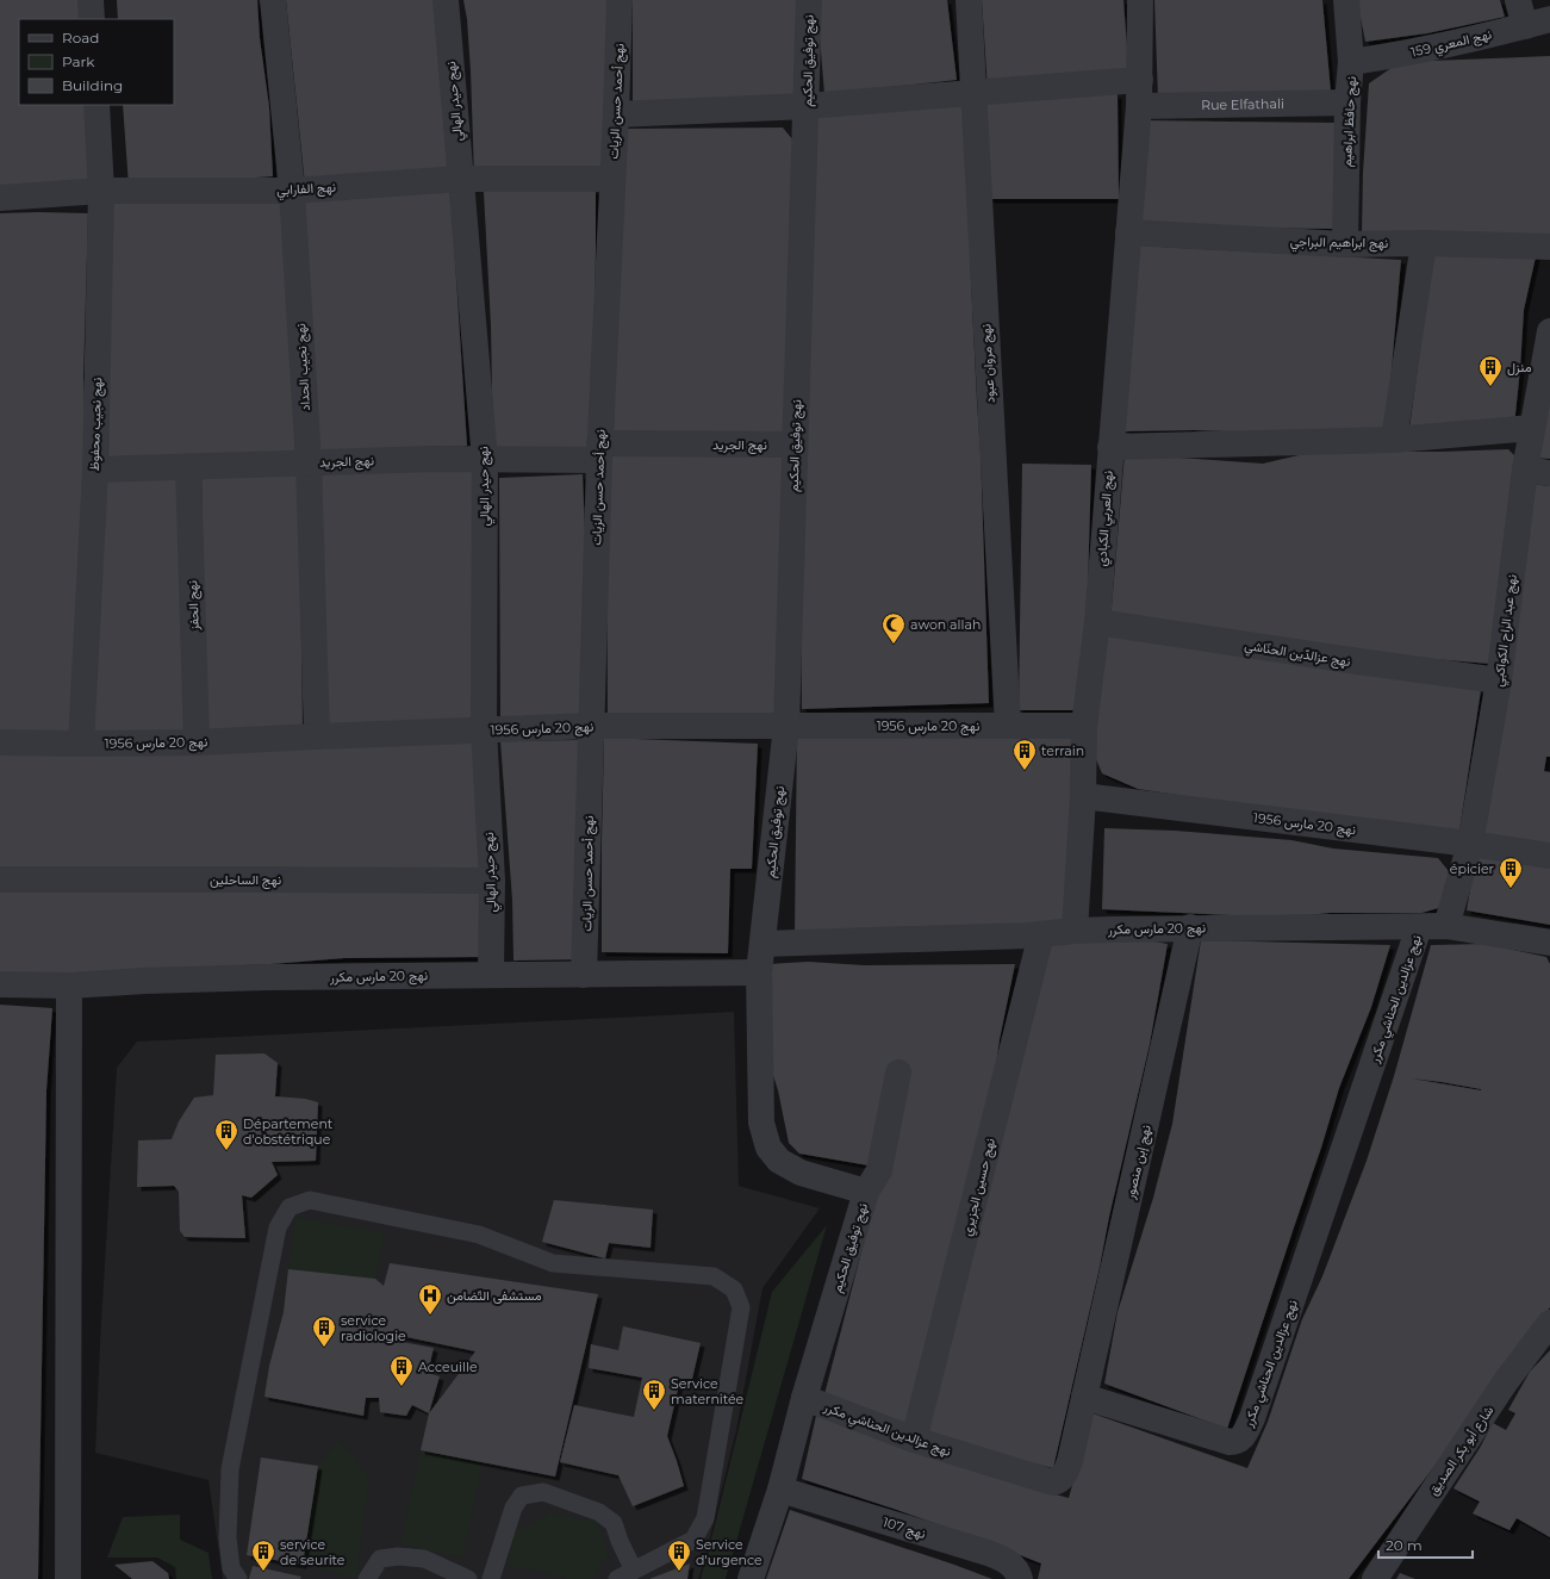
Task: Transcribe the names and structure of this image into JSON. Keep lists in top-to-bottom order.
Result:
{
  "streets": {
    "street": [
      "نهج المعري 159",
      "نهج توفيق الحكيم",
      "نهج حيدر الهالي",
      "نهج أحمد حسن الزيات",
      "Rue Elfathali",
      "نهج حافظ ابراهيم",
      "نهج الفارابي",
      "نهج ابراهيم البراجي",
      "نهج مروان عبود",
      "نهج نجيب الحداد",
      "نهج نجيب محفوظ",
      "نهج الجريد",
      "نهج العربي الكبادي",
      "نهج الحفز",
      "نهج عبد الراح الكواكبي",
      "نهج عزالدّين الحنّاشي",
      "نهج 20 مارس 1956",
      "نهج الساحلين",
      "نهج 20 مارس مكرر",
      "نهج عزالدين الحناشي مكرر",
      "نهج إبن منصور",
      "نهج حسين الجزيري",
      "شارع أبو بكر الصديق",
      "نهج 107"
    ]
  },
  "crossings": [
    ["نهج المعري 159", "نهج حافظ ابراهيم"],
    ["نهج توفيق الحكيم", "نهج الجريد"],
    ["نهج توفيق الحكيم", "نهج 20 مارس 1956"],
    ["نهج توفيق الحكيم", "نهج 20 مارس مكرر"],
    ["نهج توفيق الحكيم", "نهج عزالدين الحناشي مكرر"],
    ["نهج توفيق الحكيم", "نهج 107"],
    ["نهج حيدر الهالي", "نهج الفارابي"],
    ["نهج حيدر الهالي", "نهج الجريد"],
    ["نهج حيدر الهالي", "نهج 20 مارس 1956"],
    ["نهج حيدر الهالي", "نهج الساحلين"],
    ["نهج حيدر الهالي", "نهج 20 مارس مكرر"],
    ["نهج أحمد حسن الزيات", "نهج الفارابي"],
    ["نهج أحمد حسن الزيات", "نهج الجريد"],
    ["نهج أحمد حسن الزيات", "نهج 20 مارس 1956"],
    ["نهج أحمد حسن الزيات", "نهج 20 مارس مكرر"],
    ["Rue Elfathali", "نهج حافظ ابراهيم"],
    ["Rue Elfathali", "نهج العربي الكبادي"],
    ["نهج حافظ ابراهيم", "نهج ابراهيم البراجي"],
    ["نهج الفارابي", "نهج نجيب الحداد"],
    ["نهج الفارابي", "نهج نجيب محفوظ"],
    ["نهج ابراهيم البراجي", "نهج العربي الكبادي"],
    ["نهج مروان عبود", "نهج 20 مارس 1956"],
    ["نهج نجيب الحداد", "نهج الجريد"],
    ["نهج نجيب الحداد", "نهج 20 مارس 1956"],
    ["نهج نجيب محفوظ", "نهج الجريد"],
    ["نهج نجيب محفوظ", "نهج 20 مارس 1956"],
    ["نهج الجريد", "نهج الحفز"],
    ["نهج العربي الكبادي", "نهج عزالدّين الحنّاشي"],
    ["نهج العربي الكبادي", "نهج 20 مارس 1956"],
    ["نهج العربي الكبادي", "نهج 20 مارس مكرر"],
    ["نهج الحفز", "نهج 20 مارس 1956"],
    ["نهج عبد الراح الكواكبي", "نهج عزالدّين الحنّاشي"],
    ["نهج عبد الراح الكواكبي", "نهج 20 مارس 1956"],
    ["نهج عبد الراح الكواكبي", "نهج 20 مارس مكرر"],
    ["نهج 20 مارس مكرر", "نهج عزالدين الحناشي مكرر"],
    ["نهج 20 مارس مكرر", "نهج إبن منصور"],
    ["نهج 20 مارس مكرر", "نهج حسين الجزيري"],
    ["نهج عزالدين الحناشي مكرر", "نهج إبن منصور"],
    ["نهج عزالدين الحناشي مكرر", "نهج حسين الجزيري"]
  ],
  "places": {
    "building": [
      "منزل",
      "terrain",
      "épicier",
      "Département d'obstétrique",
      "service radiologie",
      "Acceuille",
      "Service maternitée",
      "service de seurite",
      "Service d'urgence"
    ],
    "mosque": ["awon allah"],
    "hospital": ["مستشفى التّضامن"]
  },
  "legend": ["Road", "Park", "Building"],
  "scale_bar": "20 m"
}
